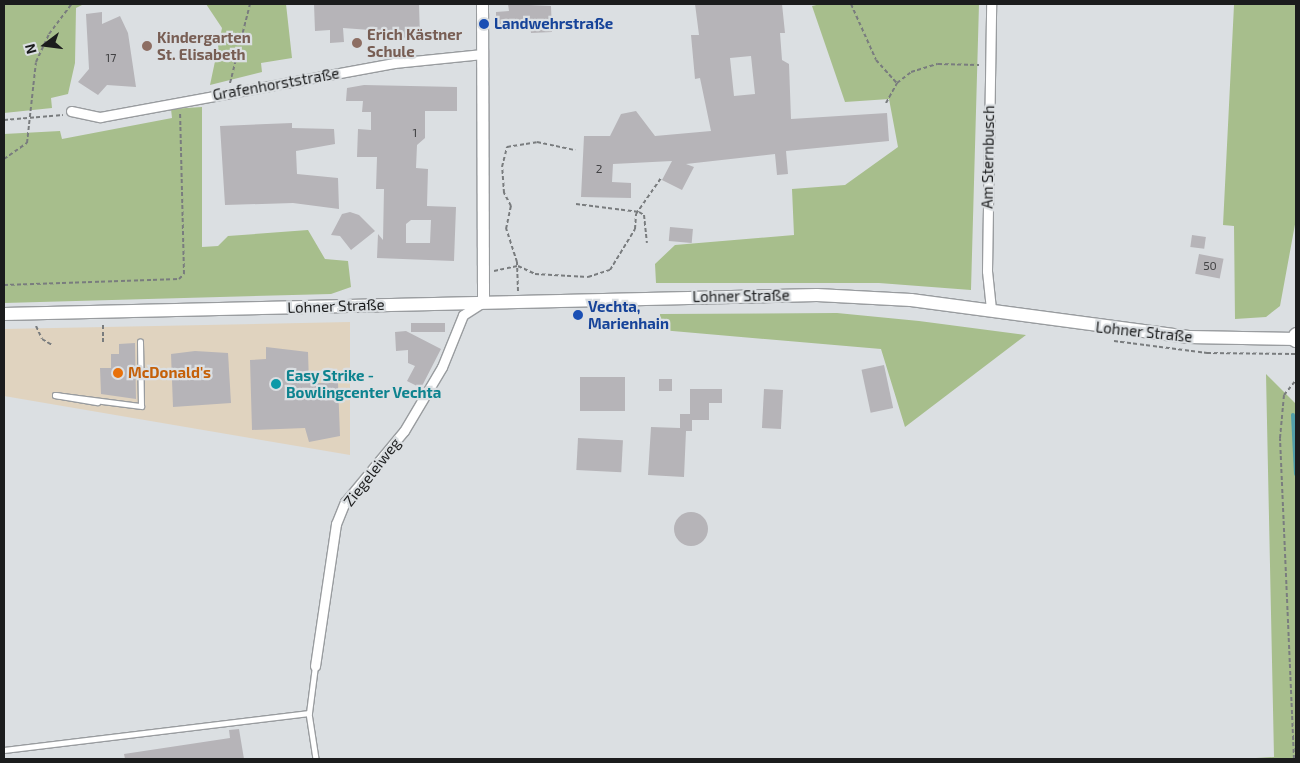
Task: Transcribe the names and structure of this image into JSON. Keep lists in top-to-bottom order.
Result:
{
  "streets": {
    "main road": ["Lohner Straße"],
    "street": ["Grafenhorststraße", "Am Sternbusch", "Ziegeleiweg"]
  },
  "crossings": [
    ["Am Sternbusch", "Lohner Straße"],
    ["Lohner Straße", "Ziegeleiweg"]
  ],
  "places": [
    "Landwehrstraße",
    "Erich Kästner Schule",
    "Kindergarten St. Elisabeth",
    "Vechta, Marienhain",
    "McDonald's",
    "Easy Strike - Bowlingcenter Vechta"
  ],
  "house_numbers": [
    "17",
    "1",
    "2",
    "50"
  ],
  "north": "left"
}
